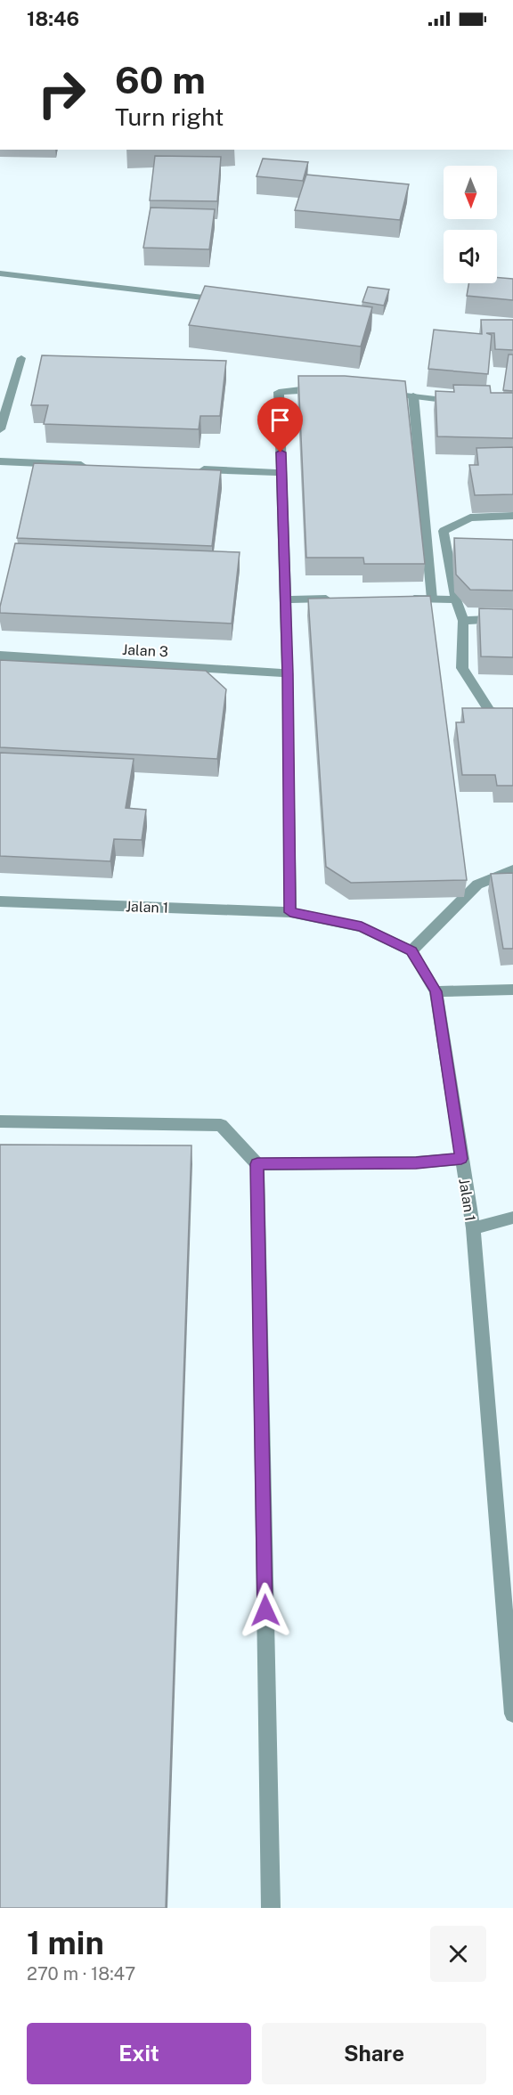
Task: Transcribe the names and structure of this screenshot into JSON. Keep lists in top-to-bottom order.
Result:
{
  "streets": {
    "street": ["Jalan 3", "Jalan 1"]
  },
  "north": "bottom",
  "page": {
    "status": "18:46",
    "turn": ["60 m", "Turn right"],
    "heading": ["1 min", "270 m · 18:47"],
    "buttons": ["Exit", "Share"]
  }
}
